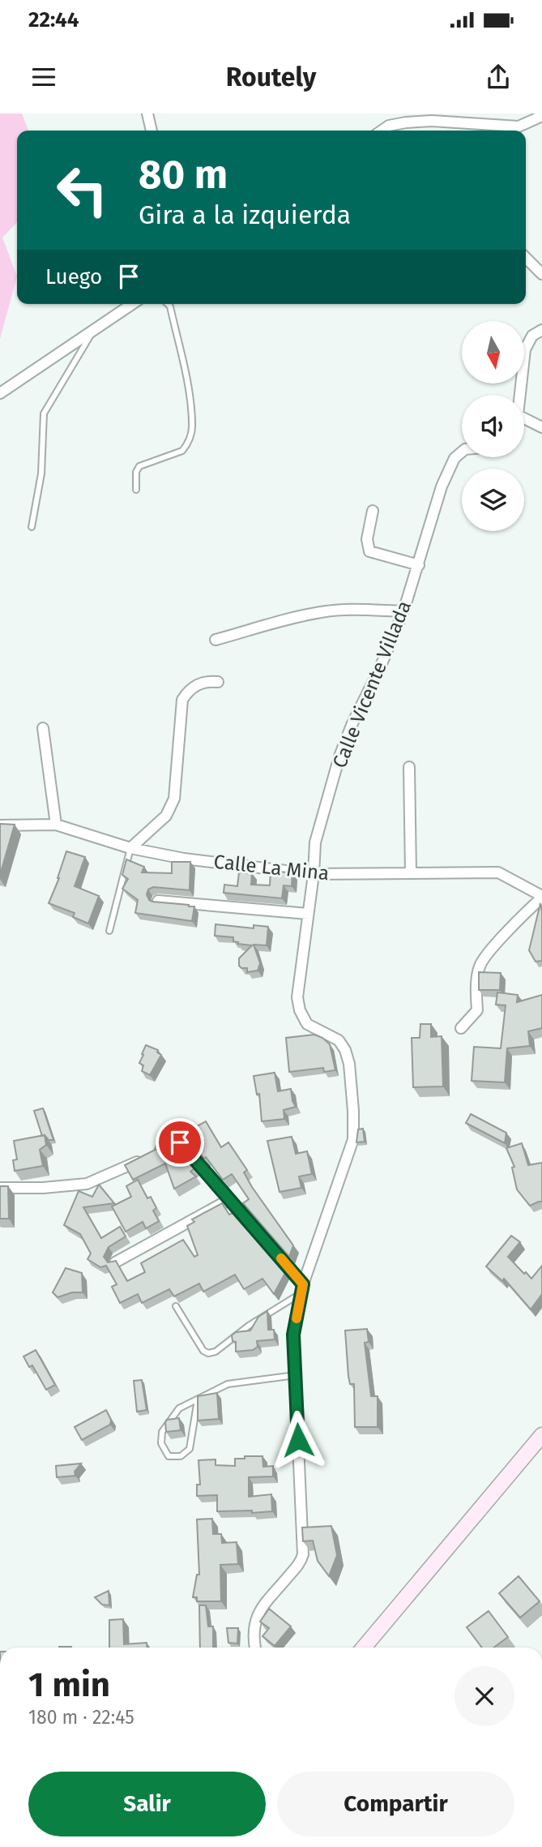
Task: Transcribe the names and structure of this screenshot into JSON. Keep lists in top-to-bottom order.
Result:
{
  "streets": {
    "street": ["Calle Vicente Villada", "Calle La Mina"]
  },
  "crossings": [
    ["Calle Vicente Villada", "Calle La Mina"]
  ],
  "north": "bottom",
  "page": {
    "status": "22:44",
    "header": "Routely",
    "turn": ["80 m", "Gira a la izquierda"],
    "then": "Luego",
    "heading": ["1 min", "180 m · 22:45"],
    "buttons": ["Salir", "Compartir"]
  }
}
